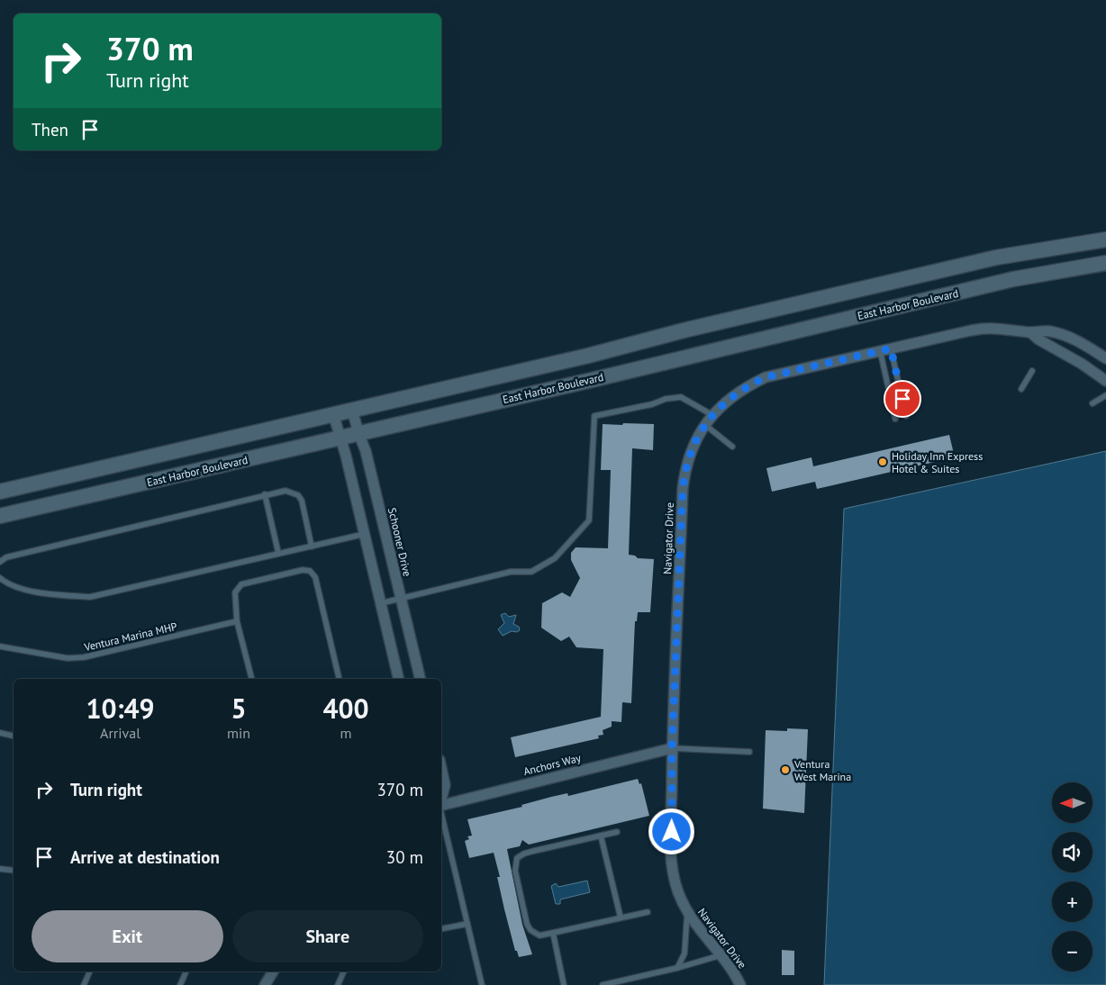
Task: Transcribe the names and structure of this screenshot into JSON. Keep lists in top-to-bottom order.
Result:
{
  "streets": {
    "main road": ["East Harbor Boulevard"],
    "street": ["Navigator Drive", "Schooner Drive", "Anchors Way"],
    "lane": ["Ventura Marina MHP"]
  },
  "crossings": [
    ["East Harbor Boulevard", "Schooner Drive"],
    ["Navigator Drive", "Anchors Way"]
  ],
  "places": ["Holiday Inn Express Hotel & Suites", "Ventura West Marina"],
  "north": "left",
  "page": {
    "turn": ["370 m", "Turn right"],
    "then": "Then",
    "eta": [
      "10:49",
      "Arrival",
      "5",
      "min",
      "400",
      "m"
    ],
    "list": [
      {
        "name": "Turn right",
        "value": "370 m"
      },
      {
        "name": "Arrive at destination",
        "value": "30 m"
      }
    ],
    "map_buttons": ["+", "−"],
    "buttons": ["Exit", "Share"]
  }
}
